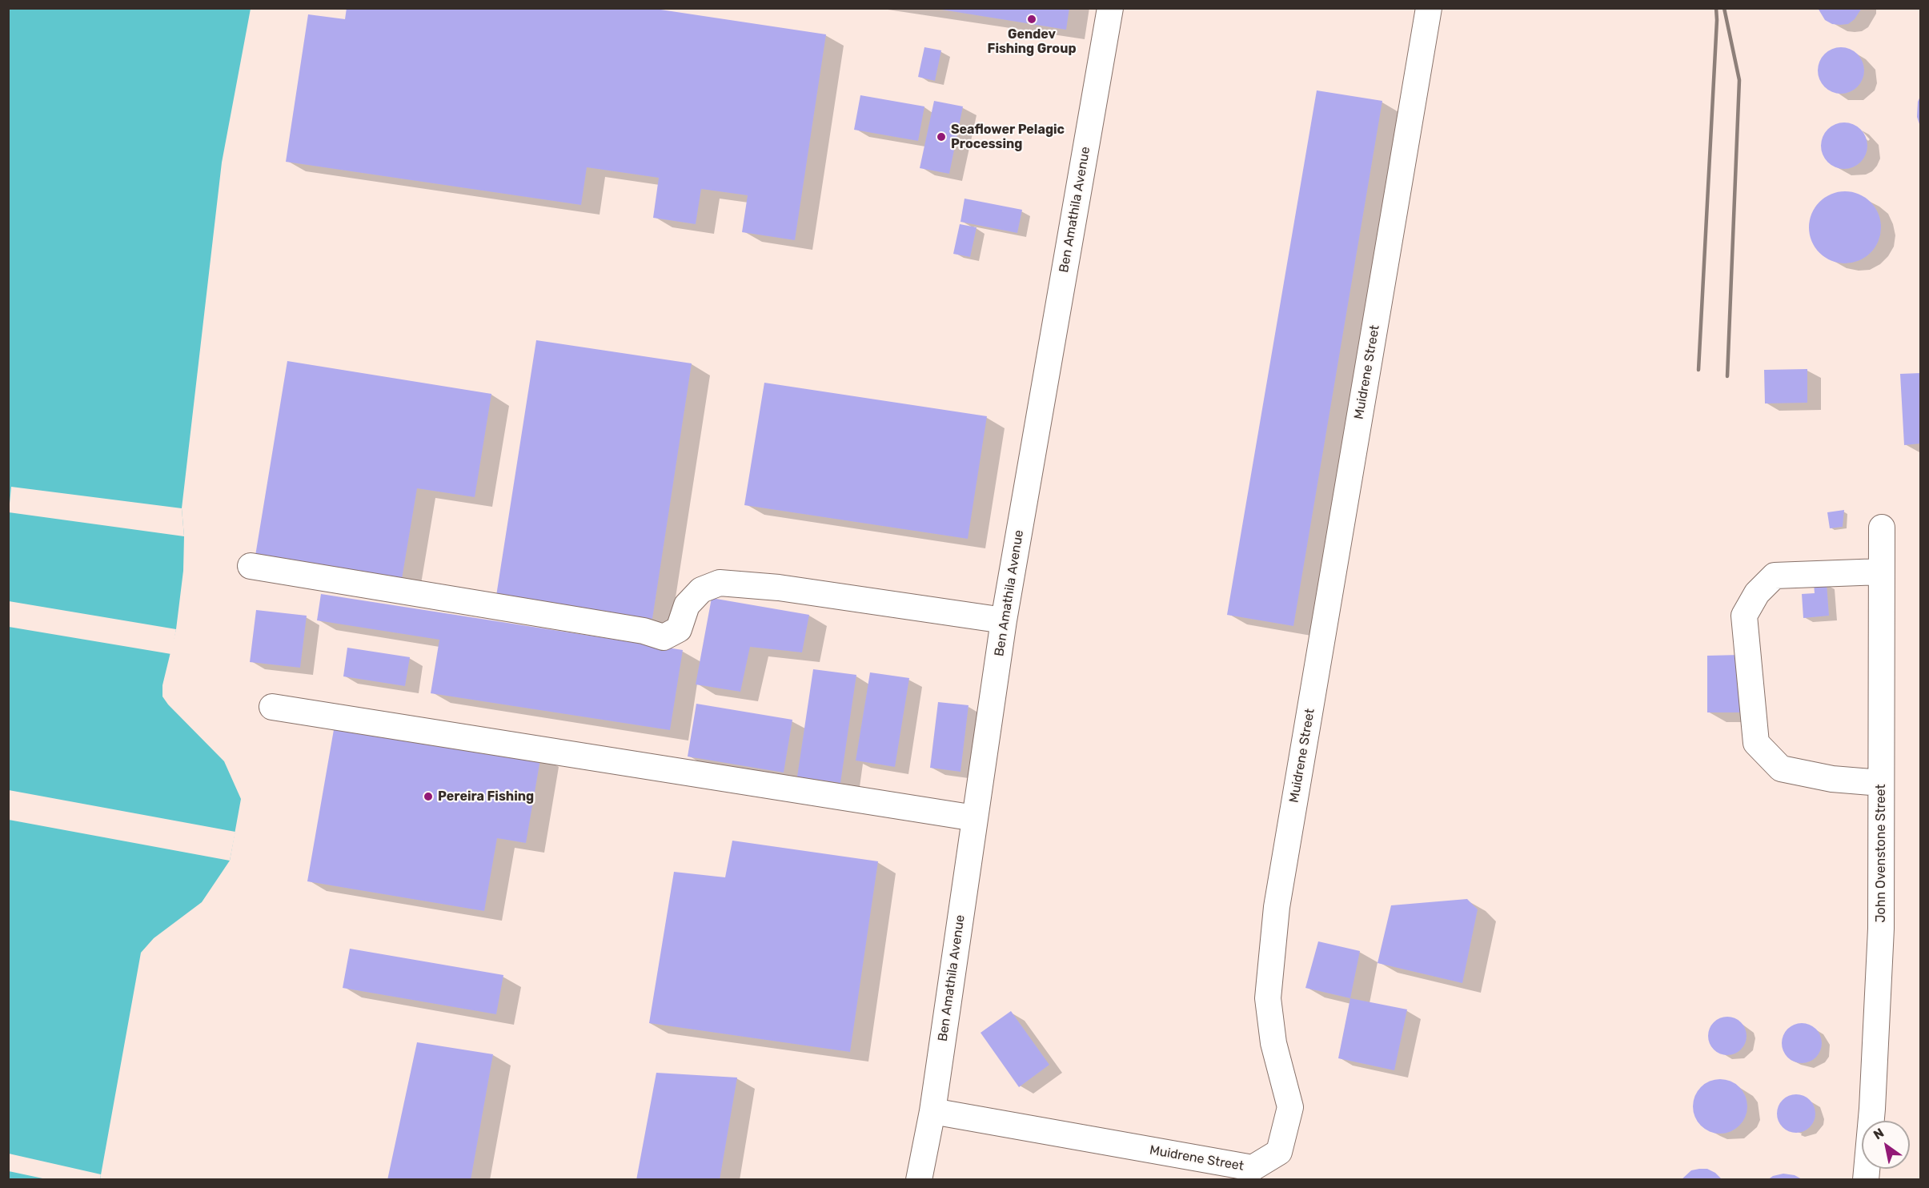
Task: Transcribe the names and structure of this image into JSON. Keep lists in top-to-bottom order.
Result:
{
  "streets": {
    "street": ["Ben Amathila Avenue", "Muidrene Street", "John Ovenstone Street"]
  },
  "crossings": [
    ["Ben Amathila Avenue", "Muidrene Street"]
  ],
  "places": ["Gendev Fishing Group", "Seaflower Pelagic Processing", "Pereira Fishing"],
  "north": "top left"
}
